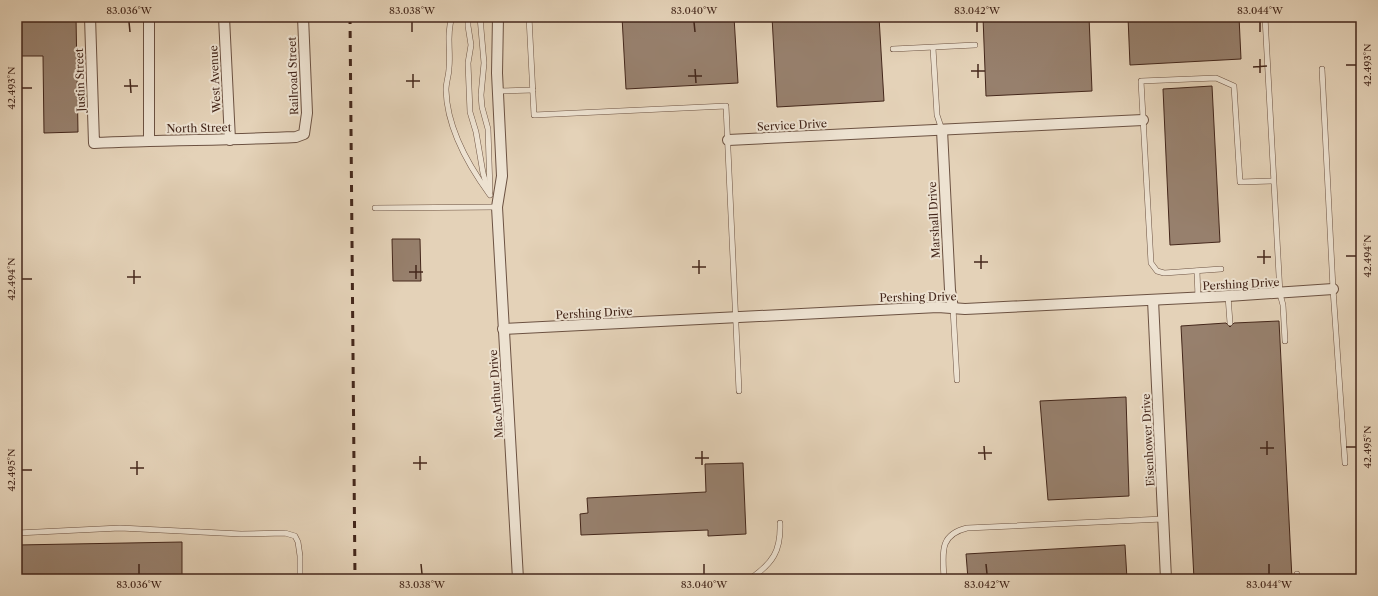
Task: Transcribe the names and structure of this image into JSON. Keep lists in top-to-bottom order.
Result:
{
  "streets": {
    "street": [
      "Railroad Street",
      "West Avenue",
      "Justin Street",
      "Service Drive",
      "North Street",
      "Marshall Drive",
      "Pershing Drive",
      "MacArthur Drive",
      "Eisenhower Drive"
    ]
  },
  "crossings": [
    ["Railroad Street", "North Street"],
    ["West Avenue", "North Street"],
    ["Justin Street", "North Street"],
    ["Service Drive", "Marshall Drive"],
    ["Marshall Drive", "Pershing Drive"],
    ["Pershing Drive", "MacArthur Drive"],
    ["Pershing Drive", "Eisenhower Drive"]
  ],
  "coordinates": [
    "83.036°W",
    "83.038°W",
    "83.040°W",
    "83.042°W",
    "83.044°W",
    "42.493°N",
    "42.494°N",
    "42.495°N"
  ]
}
